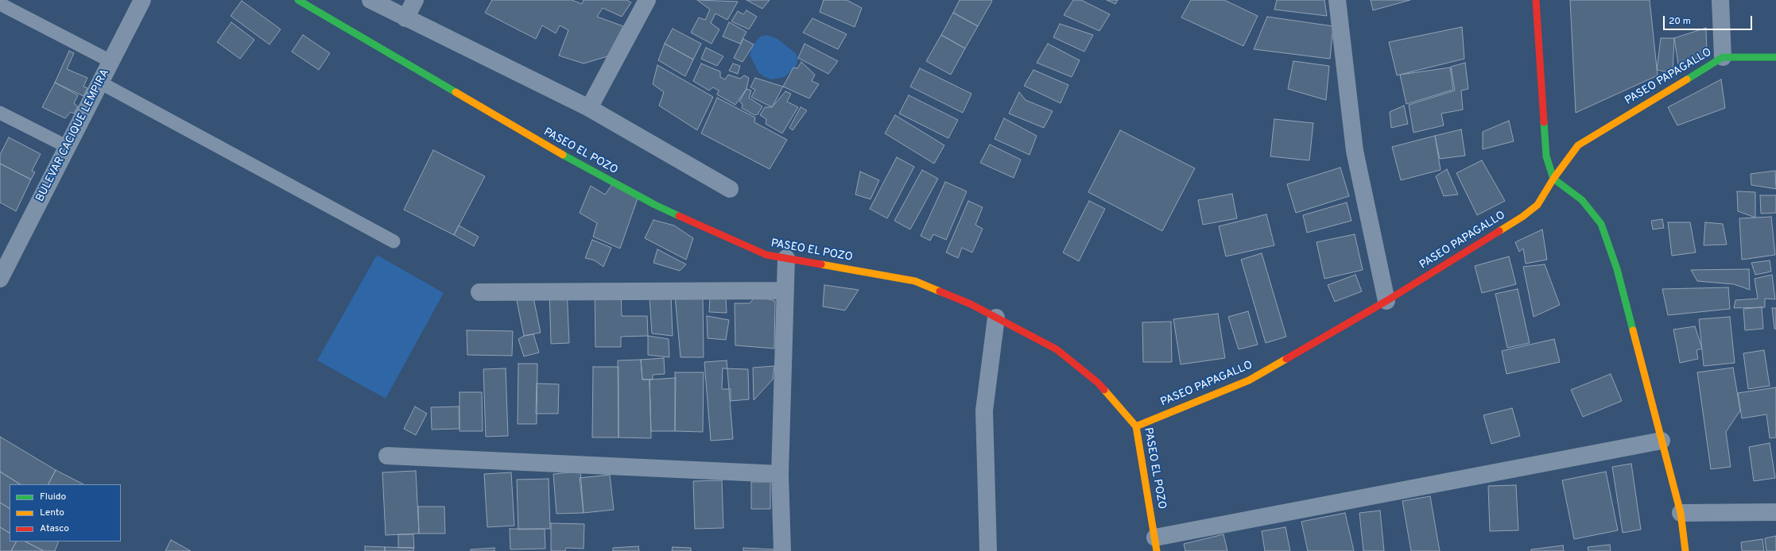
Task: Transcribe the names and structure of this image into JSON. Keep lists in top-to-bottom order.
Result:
{
  "streets": {
    "street": ["PASEO PAPAGALLO", "BULEVAR CACIQUE LEMPIRA", "PASEO EL POZO"]
  },
  "crossings": [
    ["PASEO PAPAGALLO", "PASEO EL POZO"]
  ],
  "legend": ["Fluido", "Lento", "Atasco"],
  "scale_bar": "20 m"
}
